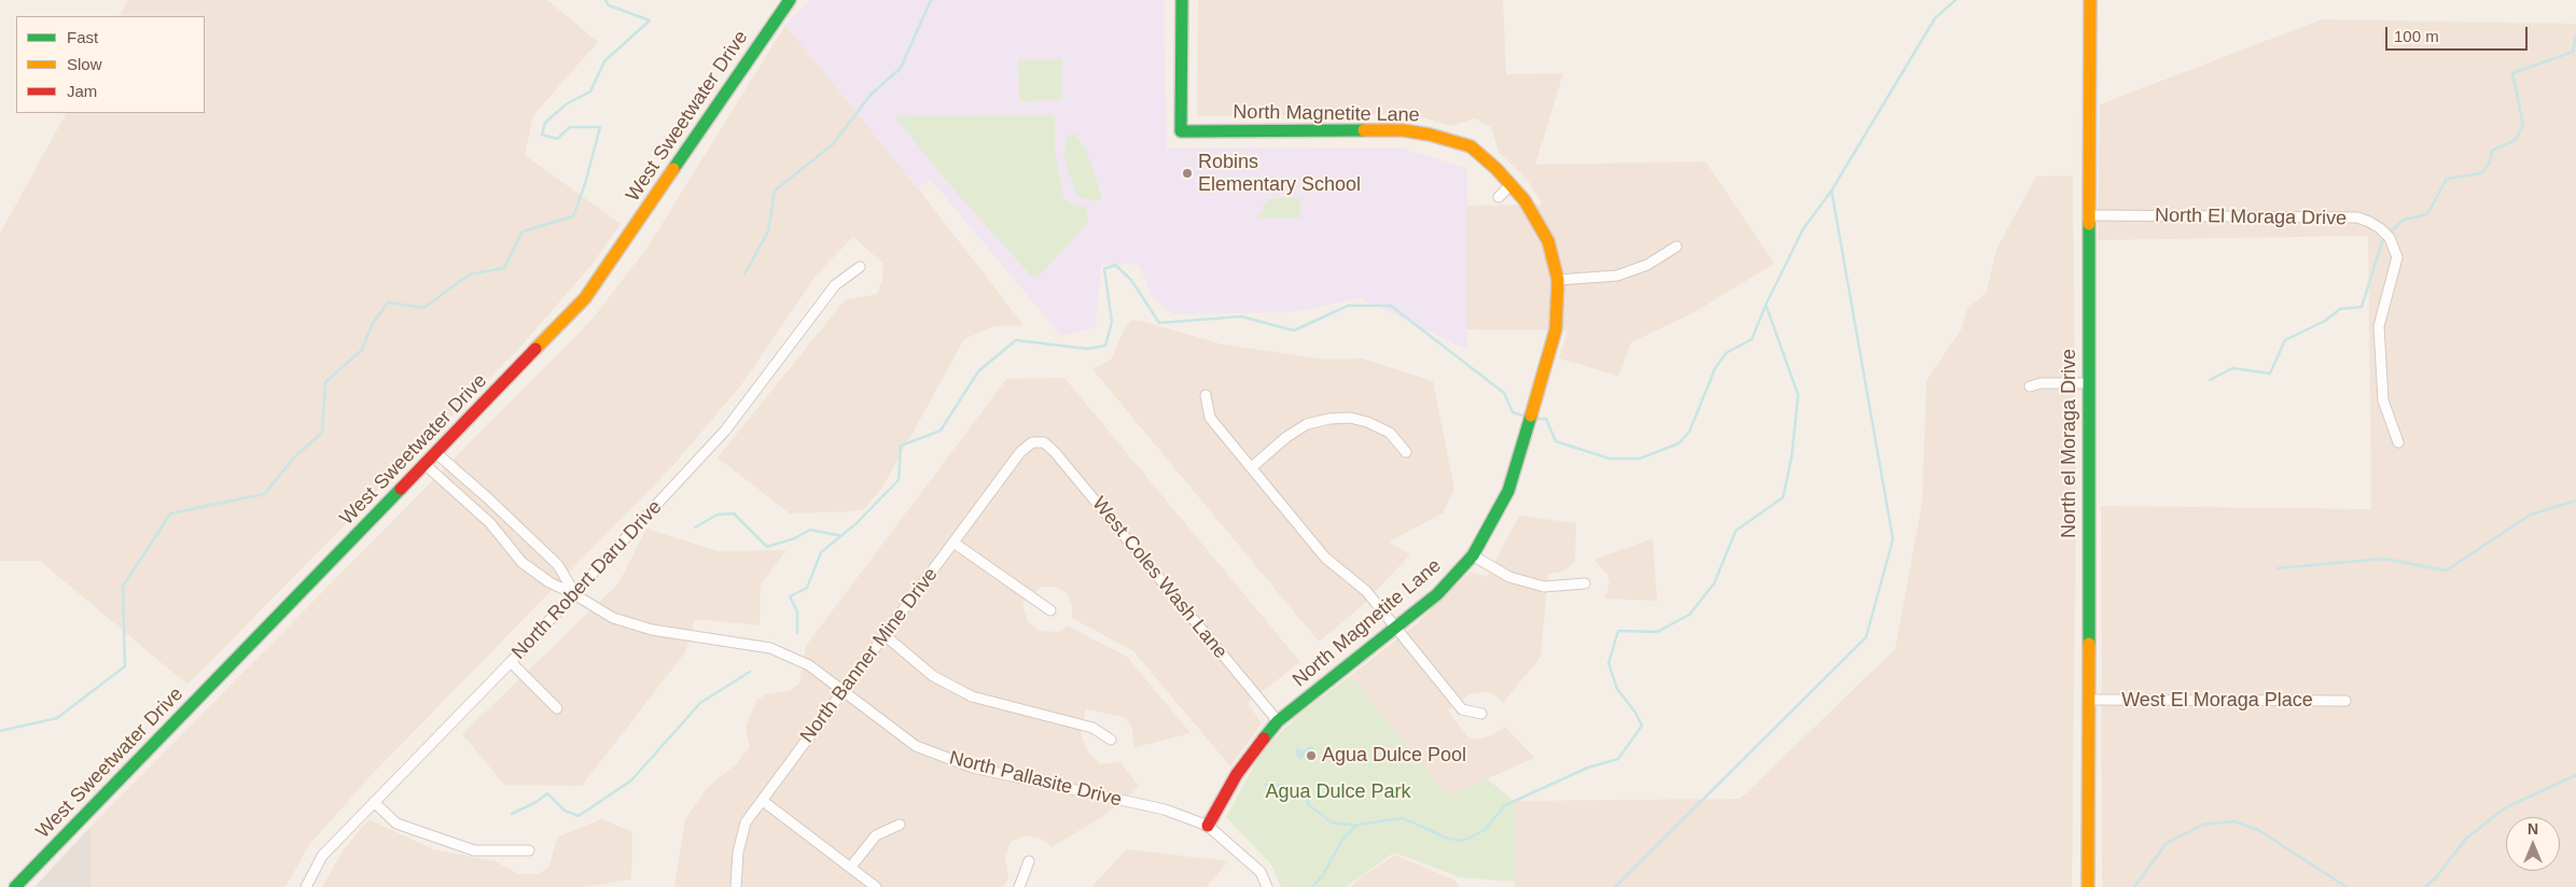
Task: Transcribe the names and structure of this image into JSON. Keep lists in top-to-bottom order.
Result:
{
  "streets": {
    "street": [
      "North Magnetite Lane",
      "West Sweetwater Drive",
      "North El Moraga Drive",
      "North el Moraga Drive",
      "West Coles Wash Lane",
      "North Robert Daru Drive",
      "North Banner Mine Drive",
      "West El Moraga Place",
      "North Pallasite Drive"
    ]
  },
  "crossings": [
    ["North Magnetite Lane", "West Coles Wash Lane"],
    ["North Magnetite Lane", "North Pallasite Drive"],
    ["West Sweetwater Drive", "North Pallasite Drive"],
    ["North El Moraga Drive", "North el Moraga Drive"],
    ["North el Moraga Drive", "West El Moraga Place"],
    ["West Coles Wash Lane", "North Banner Mine Drive"],
    ["North Robert Daru Drive", "North Pallasite Drive"],
    ["North Banner Mine Drive", "North Pallasite Drive"]
  ],
  "parks": ["Agua Dulce Park"],
  "places": ["Robins Elementary School", "Agua Dulce Pool"],
  "legend": ["Fast", "Slow", "Jam"],
  "scale_bar": "100 m",
  "north": "top"
}
